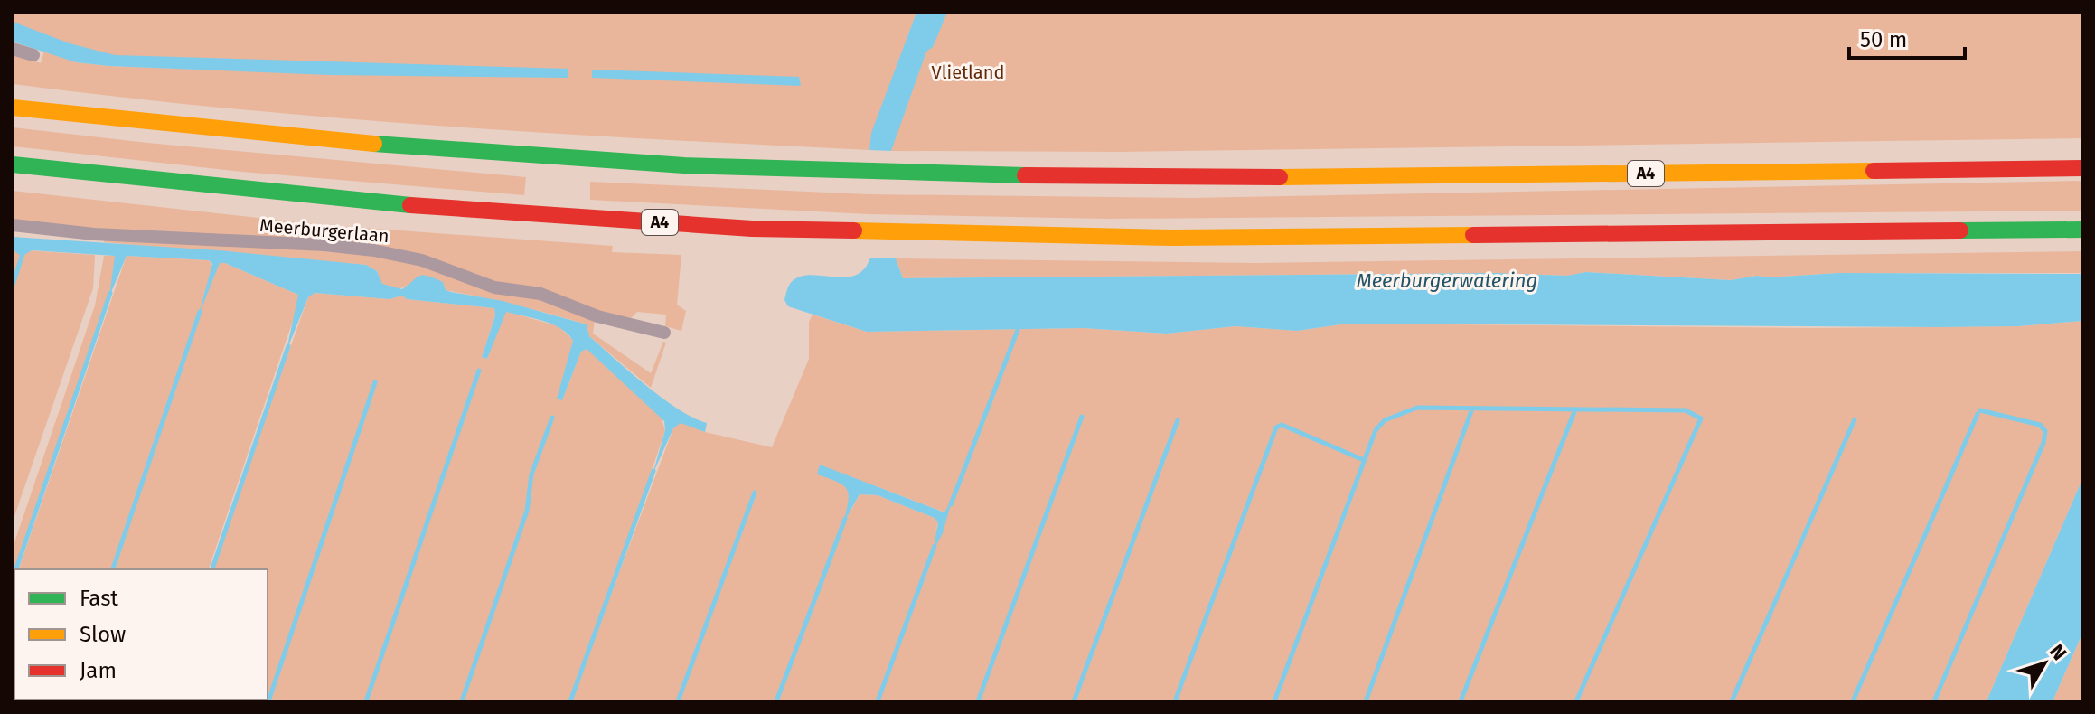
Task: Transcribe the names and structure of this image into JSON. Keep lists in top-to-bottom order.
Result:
{
  "streets": {
    "highway": ["A4"],
    "street": ["Meerburgerlaan"]
  },
  "water": ["Meerburgerwatering"],
  "parks": ["Vlietland"],
  "legend": ["Fast", "Slow", "Jam"],
  "scale_bar": "50 m",
  "north": "top right"
}
